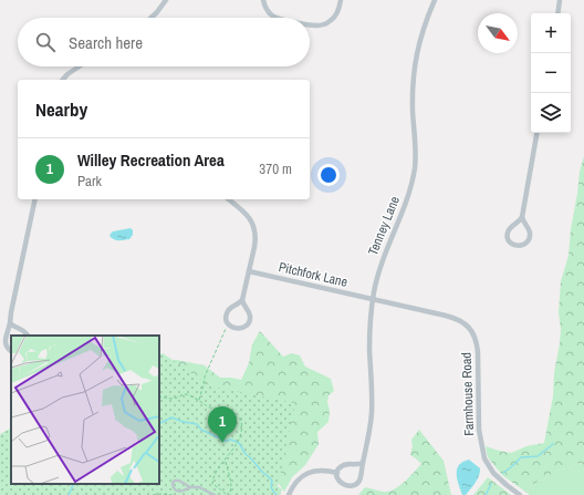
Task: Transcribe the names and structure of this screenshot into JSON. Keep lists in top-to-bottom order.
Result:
{
  "streets": {
    "street": ["Tenney Lane", "Pitchfork Lane", "Farmhouse Road"]
  },
  "crossings": [
    ["Tenney Lane", "Pitchfork Lane"],
    ["Tenney Lane", "Farmhouse Road"],
    ["Pitchfork Lane", "Farmhouse Road"]
  ],
  "north": "bottom right",
  "page": {
    "map_buttons": ["+", "−"],
    "search": "Search here",
    "heading": "Nearby",
    "list": [
      {
        "mark": "1",
        "name": "Willey Recreation Area",
        "note": "Park",
        "value": "370 m"
      }
    ],
    "pins": "1"
  }
}
